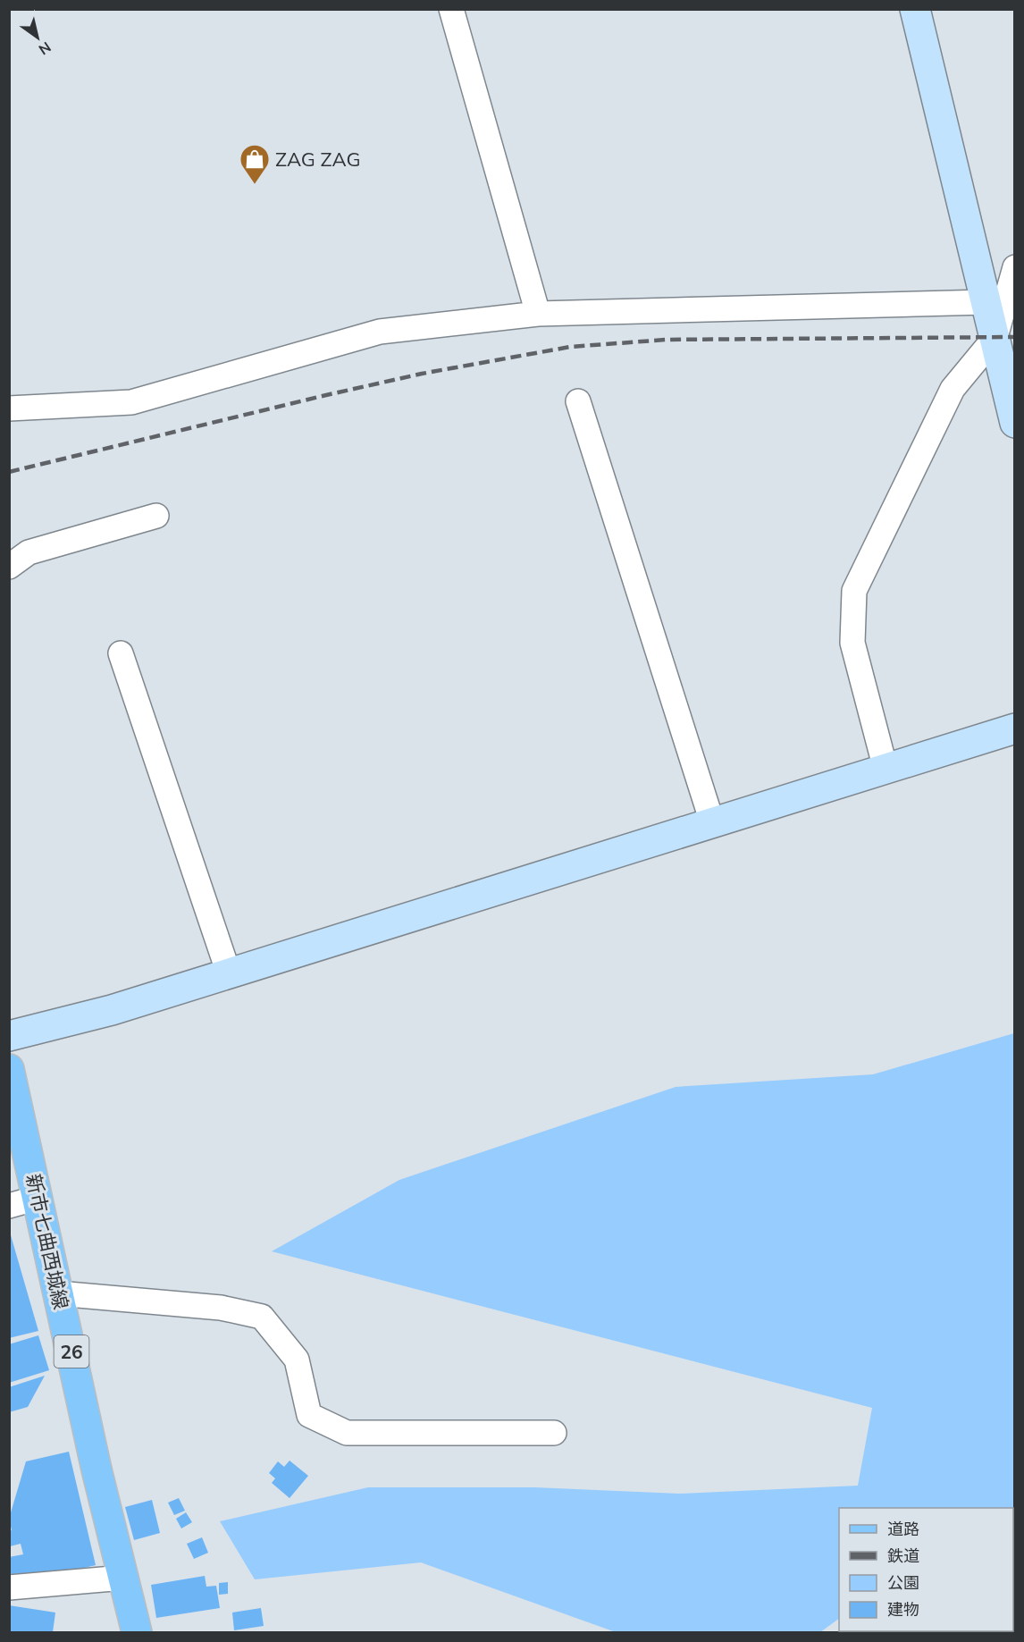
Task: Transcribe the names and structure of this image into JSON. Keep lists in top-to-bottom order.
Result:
{
  "streets": {
    "main road": ["新市七曲西城線", "26"]
  },
  "places": {
    "shop": ["ZAG ZAG"]
  },
  "legend": [
    "道路",
    "鉄道",
    "公園",
    "建物"
  ],
  "north": "bottom right"
}
